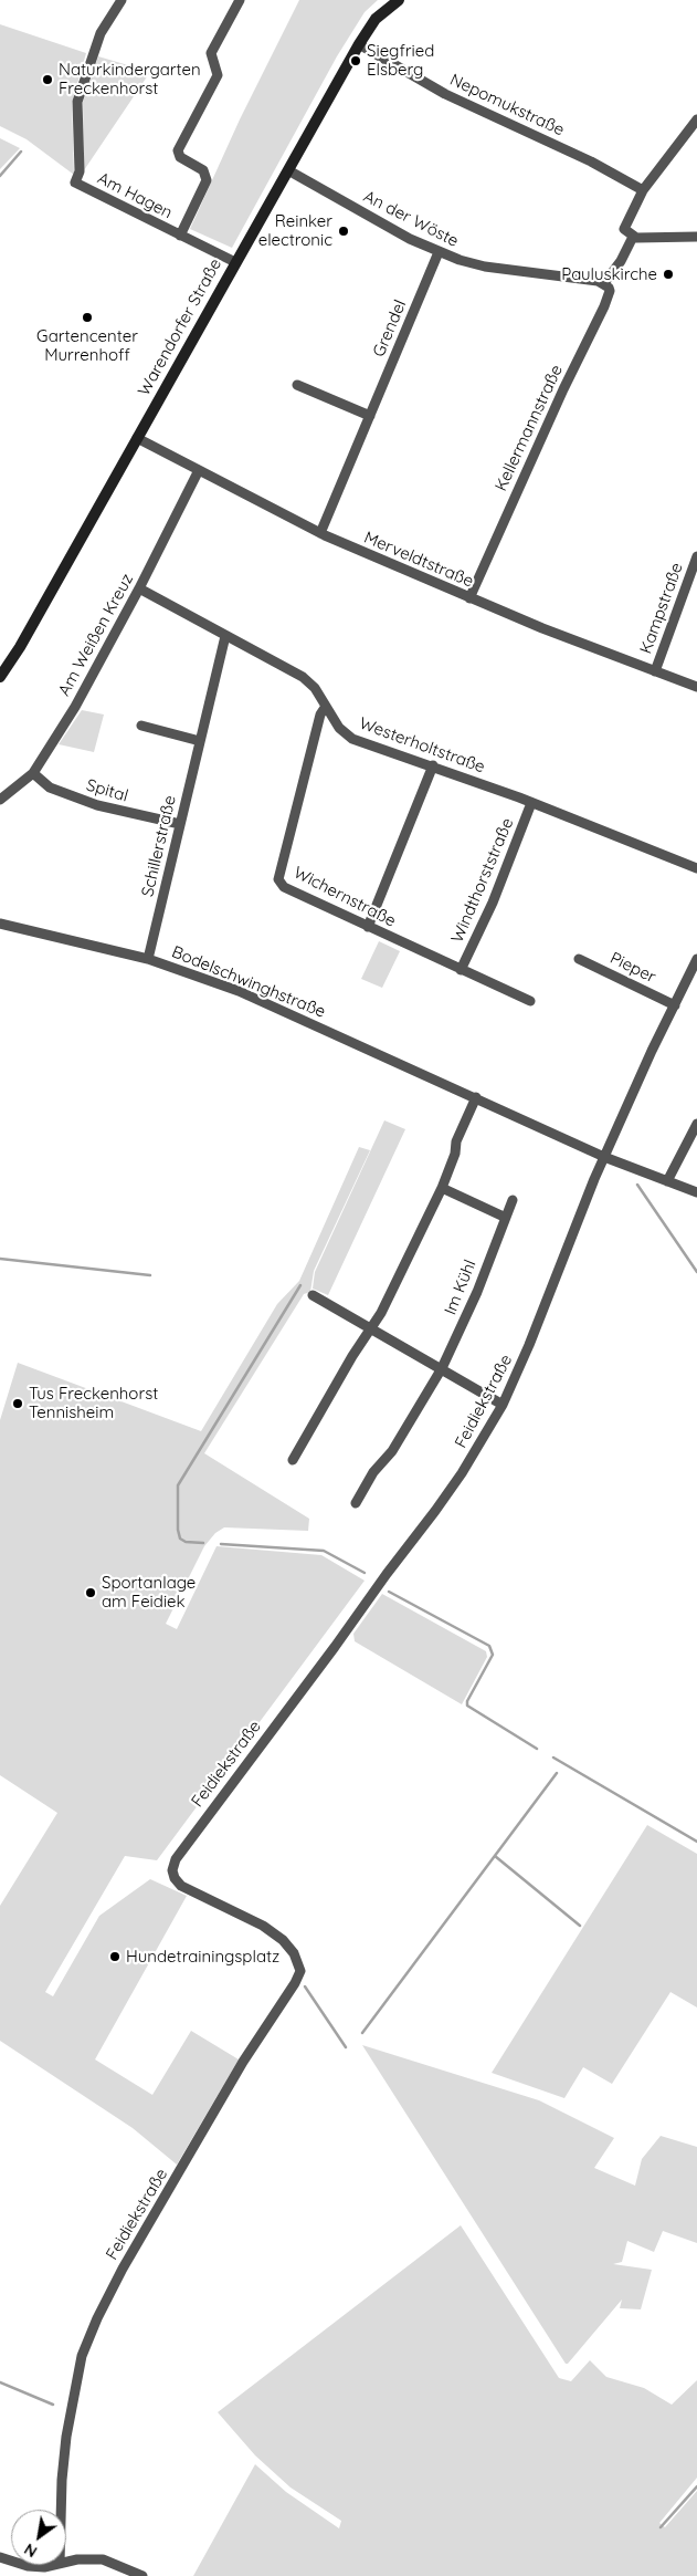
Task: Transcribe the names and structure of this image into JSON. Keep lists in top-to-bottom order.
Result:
{
  "streets": {
    "main road": ["Warendorfer Straße"],
    "street": [
      "Nepomukstraße",
      "Am Hagen",
      "An der Wöste",
      "Grendel",
      "Kellermannstraße",
      "Merveldtstraße",
      "Kampstraße",
      "Am Weißen Kreuz",
      "Westerholtstraße",
      "Spital",
      "Schillerstraße",
      "Windthorststraße",
      "Wichernstraße",
      "Pieper",
      "Bodelschwinghstraße",
      "Im Kühl",
      "Feidiekstraße"
    ]
  },
  "crossings": [
    ["Nepomukstraße", "Warendorfer Straße"],
    ["Am Hagen", "Warendorfer Straße"],
    ["An der Wöste", "Warendorfer Straße"],
    ["An der Wöste", "Grendel"],
    ["An der Wöste", "Kellermannstraße"],
    ["Warendorfer Straße", "Merveldtstraße"],
    ["Grendel", "Merveldtstraße"],
    ["Kellermannstraße", "Merveldtstraße"],
    ["Merveldtstraße", "Kampstraße"],
    ["Merveldtstraße", "Am Weißen Kreuz"],
    ["Am Weißen Kreuz", "Westerholtstraße"],
    ["Am Weißen Kreuz", "Spital"],
    ["Westerholtstraße", "Schillerstraße"],
    ["Westerholtstraße", "Windthorststraße"],
    ["Westerholtstraße", "Wichernstraße"],
    ["Spital", "Schillerstraße"],
    ["Schillerstraße", "Bodelschwinghstraße"],
    ["Windthorststraße", "Wichernstraße"],
    ["Pieper", "Feidiekstraße"],
    ["Bodelschwinghstraße", "Feidiekstraße"]
  ],
  "places": [
    "Siegfried Elsberg",
    "Naturkindergarten Freckenhorst",
    "Reinker electronic",
    "Pauluskirche",
    "Gartencenter Murrenhoff",
    "Tus Freckenhorst Tennisheim",
    "Sportanlage am Feidiek",
    "Hundetrainingsplatz"
  ],
  "north": "bottom left"
}
